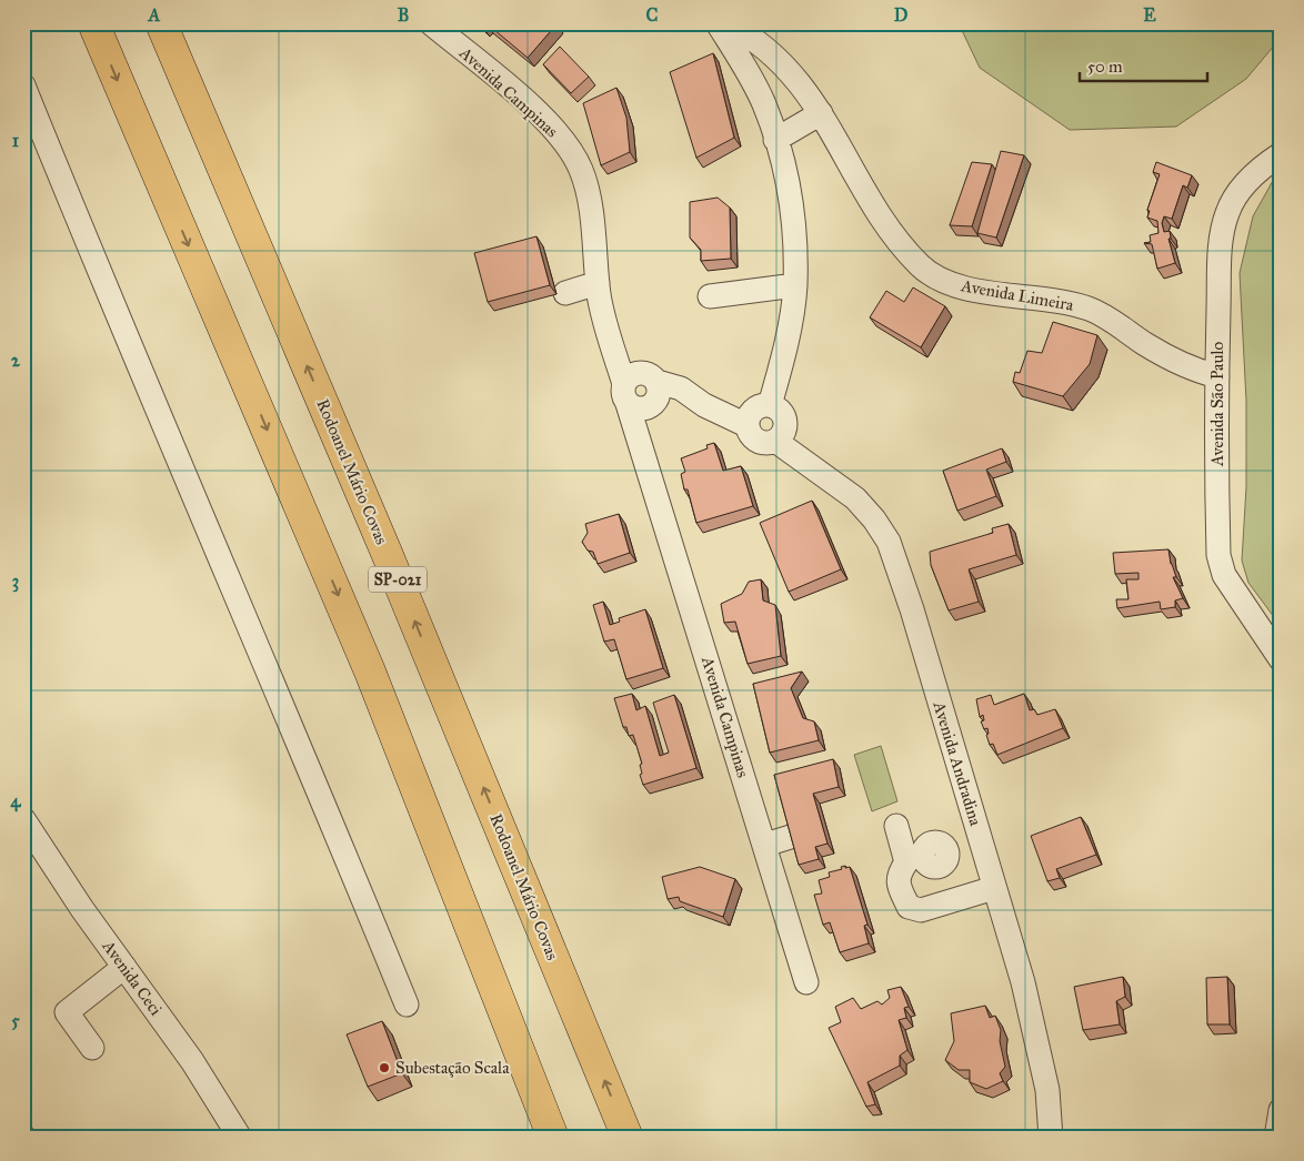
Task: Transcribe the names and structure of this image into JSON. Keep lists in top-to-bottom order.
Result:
{
  "streets": {
    "highway": ["Rodoanel Mário Covas", "SP-021"],
    "street": [
      "Avenida Campinas",
      "Avenida Limeira",
      "Avenida São Paulo",
      "Avenida Andradina",
      "Avenida Ceci"
    ]
  },
  "crossings": [
    ["Avenida Limeira", "Avenida São Paulo"]
  ],
  "places": ["Subestação Scala"],
  "scale_bar": "50 m",
  "grid": {
    "columns": [
      "A",
      "B",
      "C",
      "D",
      "E"
    ],
    "rows": [
      "1",
      "2",
      "3",
      "4",
      "5"
    ]
  }
}
